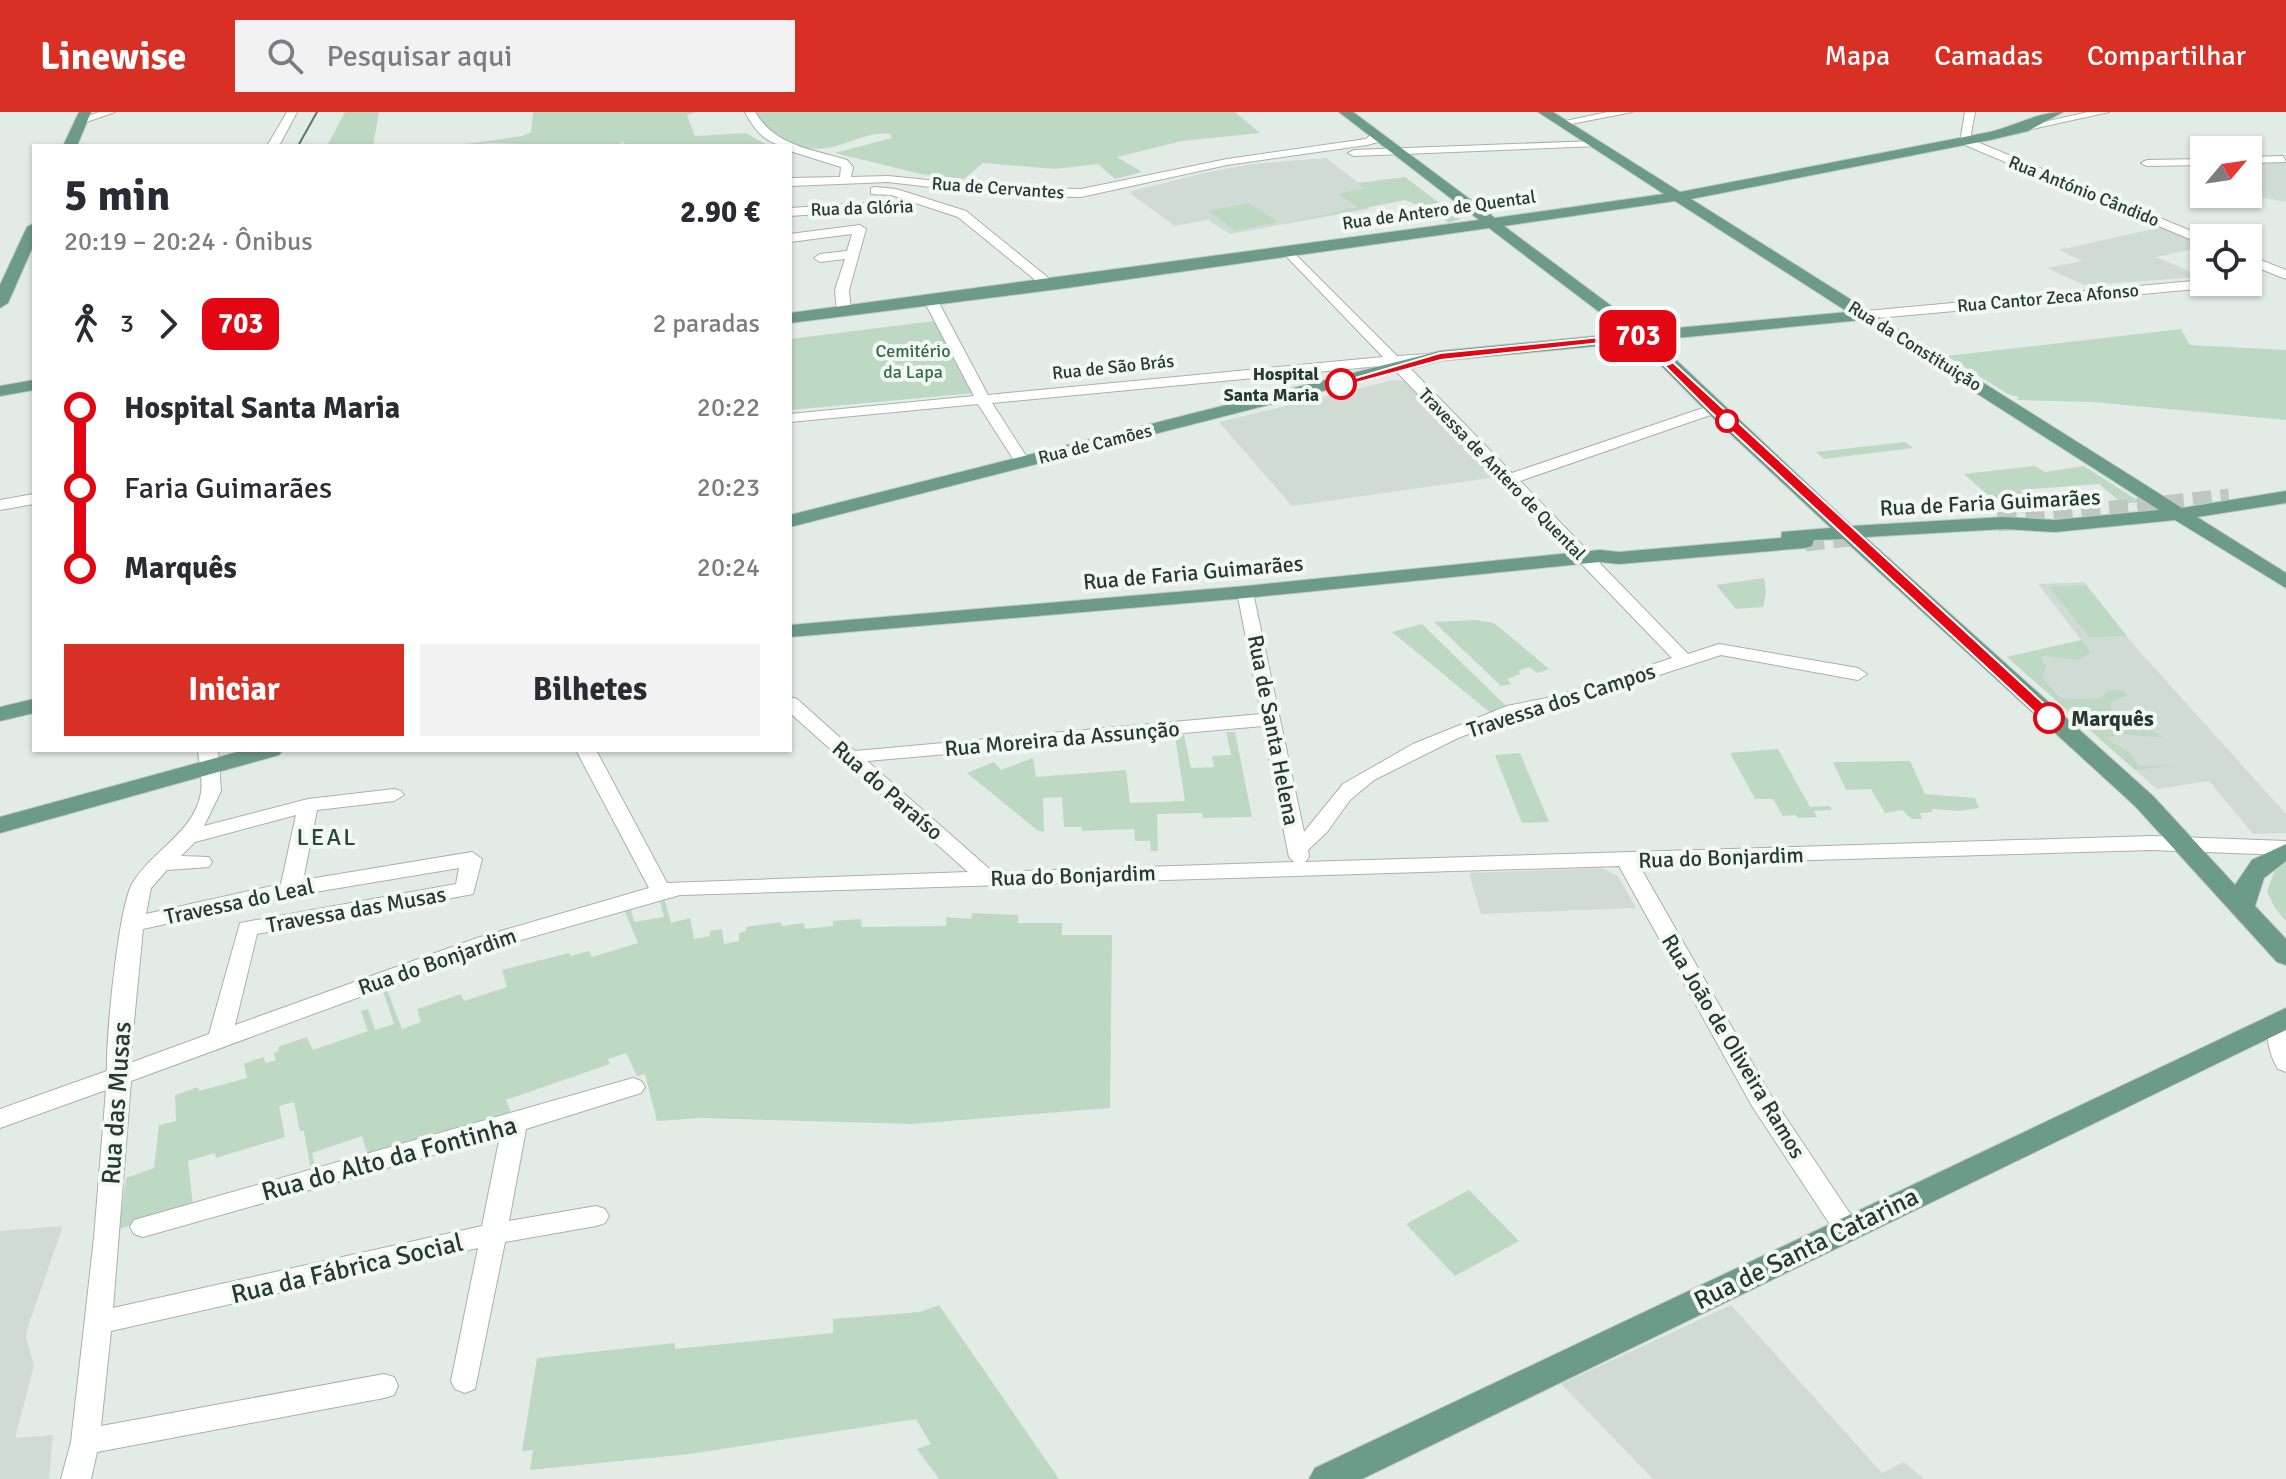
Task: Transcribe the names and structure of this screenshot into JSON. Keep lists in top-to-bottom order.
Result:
{
  "streets": {
    "main road": [
      "Rua de Antero de Quental",
      "Rua da Constituição",
      "Rua de São Brás",
      "Rua de Camões",
      "Rua de Faria Guimarães",
      "Rua de Santa Catarina"
    ],
    "street": [
      "Rua de Cervantes",
      "Rua António Cândido",
      "Rua da Glória",
      "Rua Cantor Zeca Afonso",
      "Travessa de Antero de Quental",
      "Travessa dos Campos",
      "Rua de Santa Helena",
      "Rua Moreira da Assunção",
      "Rua do Paraíso",
      "Rua do Bonjardim",
      "Travessa do Leal",
      "Travessa das Musas",
      "Rua João de Oliveira Ramos",
      "Rua das Musas",
      "Rua do Alto da Fontinha",
      "Rua da Fábrica Social"
    ]
  },
  "crossings": [
    ["Rua de Cervantes", "Rua da Constituição"],
    ["Rua António Cândido", "Rua de Antero de Quental"],
    ["Rua de Antero de Quental", "Rua da Constituição"],
    ["Rua de Antero de Quental", "Travessa de Antero de Quental"],
    ["Rua Cantor Zeca Afonso", "Rua da Constituição"],
    ["Rua Cantor Zeca Afonso", "Rua de São Brás"],
    ["Rua da Constituição", "Rua de São Brás"],
    ["Rua da Constituição", "Rua de Faria Guimarães"],
    ["Rua de São Brás", "Rua de Camões"],
    ["Rua de São Brás", "Travessa de Antero de Quental"],
    ["Rua de Camões", "Travessa de Antero de Quental"],
    ["Travessa de Antero de Quental", "Rua de Faria Guimarães"],
    ["Travessa de Antero de Quental", "Travessa dos Campos"],
    ["Rua de Faria Guimarães", "Rua de Santa Helena"],
    ["Travessa dos Campos", "Rua de Santa Helena"],
    ["Rua de Santa Helena", "Rua Moreira da Assunção"],
    ["Rua de Santa Helena", "Rua do Bonjardim"],
    ["Rua Moreira da Assunção", "Rua do Paraíso"],
    ["Rua do Paraíso", "Rua do Bonjardim"],
    ["Rua do Bonjardim", "Travessa das Musas"],
    ["Rua do Bonjardim", "Rua João de Oliveira Ramos"],
    ["Rua do Bonjardim", "Rua das Musas"],
    ["Travessa do Leal", "Travessa das Musas"],
    ["Travessa do Leal", "Rua das Musas"],
    ["Rua João de Oliveira Ramos", "Rua de Santa Catarina"],
    ["Rua das Musas", "Rua da Fábrica Social"]
  ],
  "districts": ["LEAL"],
  "parks": ["Cemitério da Lapa"],
  "places": ["Hospital Santa Maria", "Marquês"],
  "lines": ["bus line 703"],
  "north": "top right",
  "page": {
    "header": "Linewise",
    "search": "Pesquisar aqui",
    "nav": ["Mapa", "Camadas", "Compartilhar"],
    "on_map": "703",
    "heading": ["5 min", "20:19 – 20:24 · Ônibus", "2.90 €"],
    "legs": ["3", "703", "2 paradas"],
    "list": [
      {
        "name": "Hospital Santa Maria",
        "value": "20:22"
      },
      {
        "name": "Faria Guimarães",
        "value": "20:23"
      },
      {
        "name": "Marquês",
        "value": "20:24"
      }
    ],
    "buttons": ["Iniciar", "Bilhetes"]
  }
}
